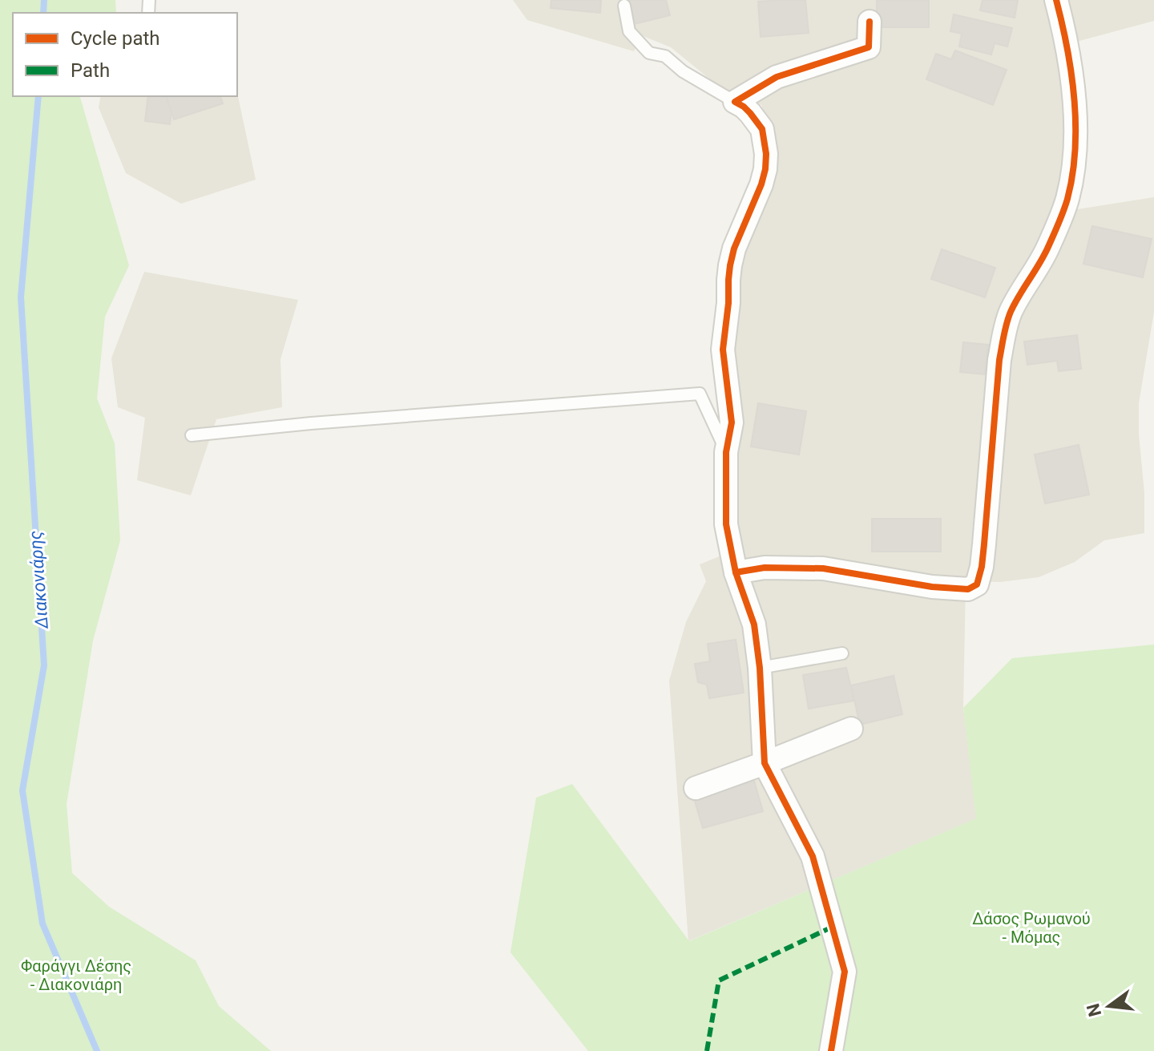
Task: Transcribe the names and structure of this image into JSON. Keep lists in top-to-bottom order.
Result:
{
  "water": ["Διακονιάρης"],
  "parks": ["Δάσος Ρωμανού - Μόμας", "Φαράγγι Δέσης - Διακονιάρη"],
  "legend": ["Cycle path", "Path"],
  "north": "left"
}
